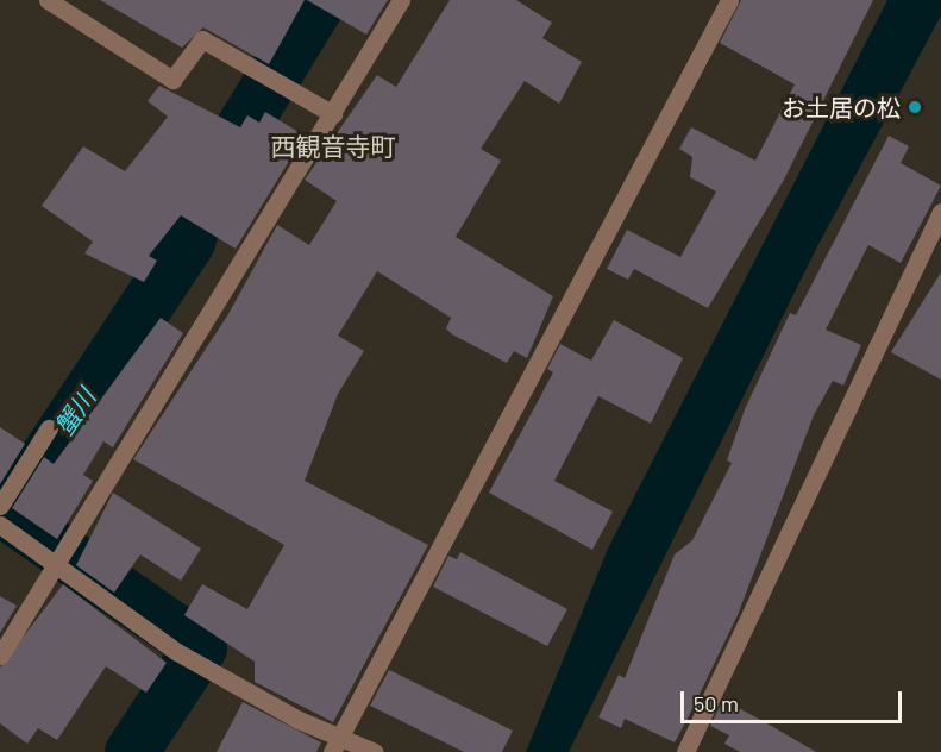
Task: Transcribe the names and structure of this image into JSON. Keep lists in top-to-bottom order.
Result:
{
  "districts": ["西観音寺町"],
  "water": ["蟹川"],
  "places": ["お土居の松"],
  "scale_bar": "50 m"
}
